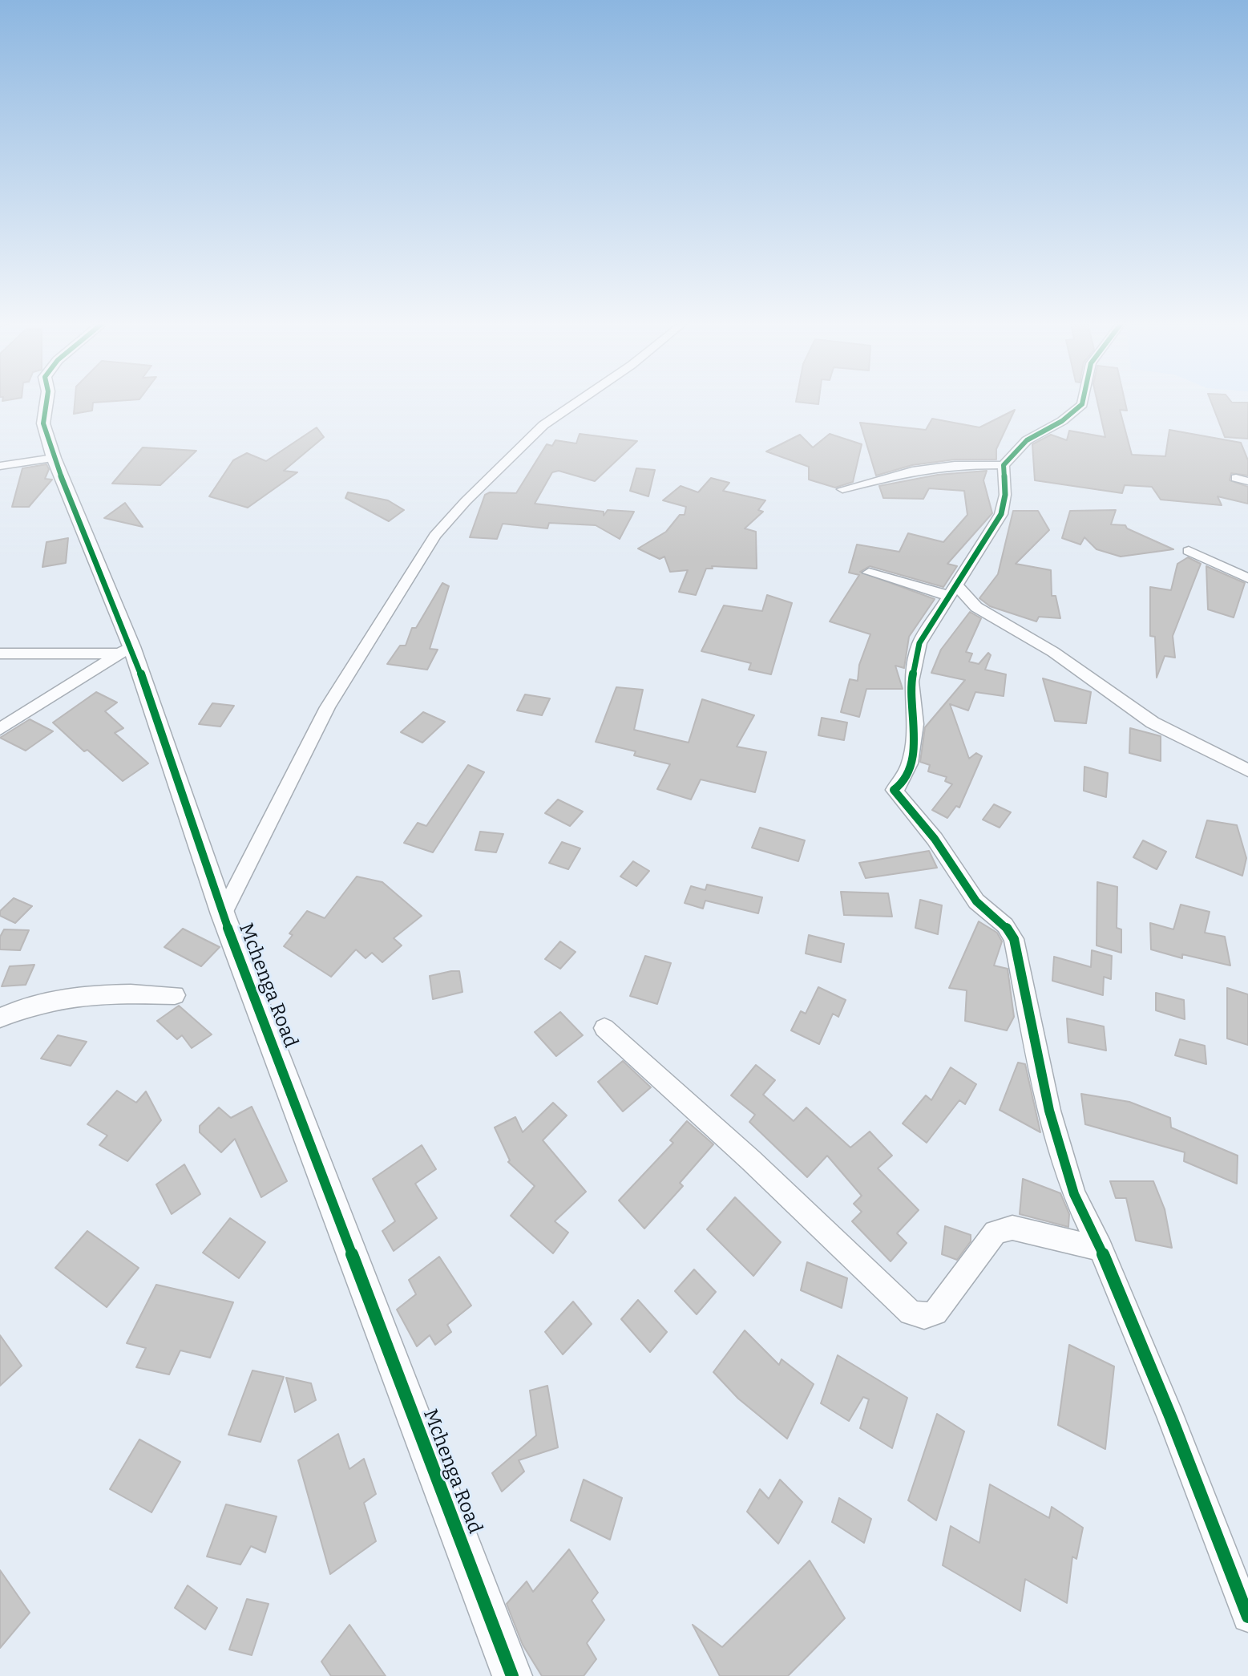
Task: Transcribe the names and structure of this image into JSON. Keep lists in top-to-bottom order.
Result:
{
  "streets": {
    "street": ["Mchenga Road"]
  }
}
